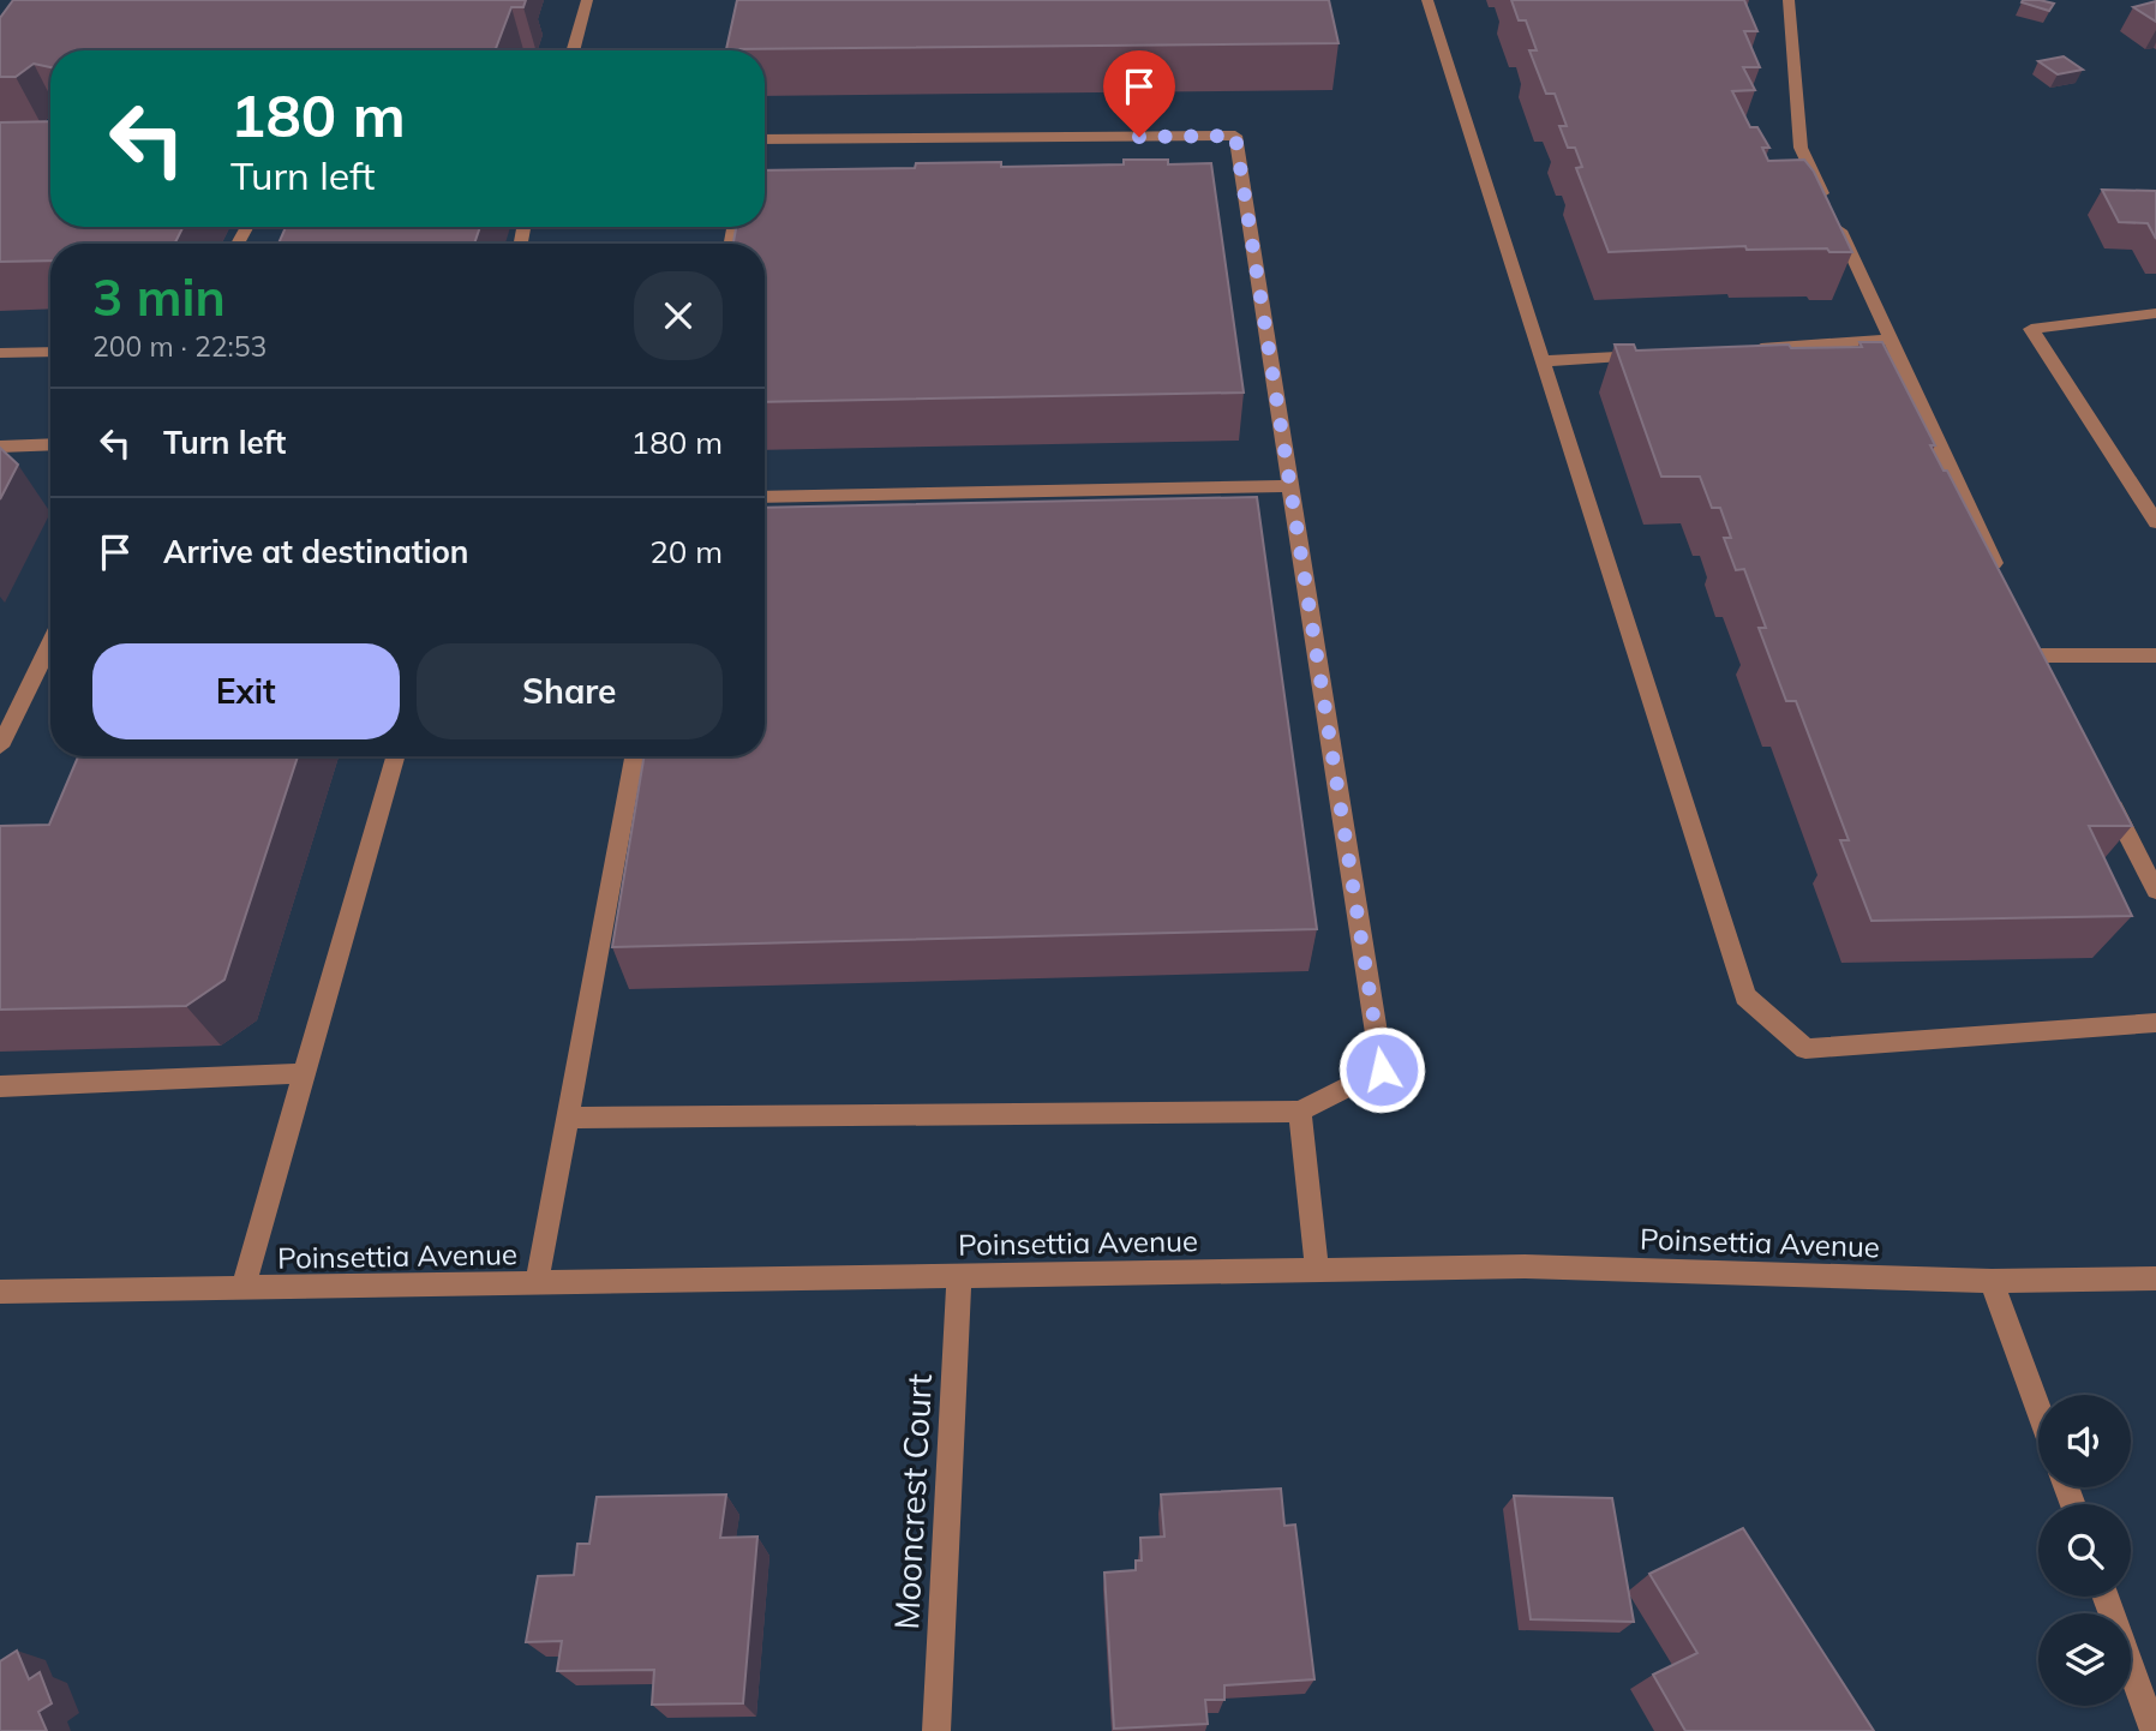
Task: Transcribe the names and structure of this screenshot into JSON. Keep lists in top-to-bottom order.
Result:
{
  "streets": {
    "street": ["Poinsettia Avenue", "Mooncrest Court"]
  },
  "crossings": [
    ["Poinsettia Avenue", "Mooncrest Court"]
  ],
  "page": {
    "turn": ["180 m", "Turn left"],
    "heading": ["3 min", "200 m · 22:53"],
    "list": [
      {
        "name": "Turn left",
        "value": "180 m"
      },
      {
        "name": "Arrive at destination",
        "value": "20 m"
      }
    ],
    "buttons": ["Exit", "Share"]
  }
}
